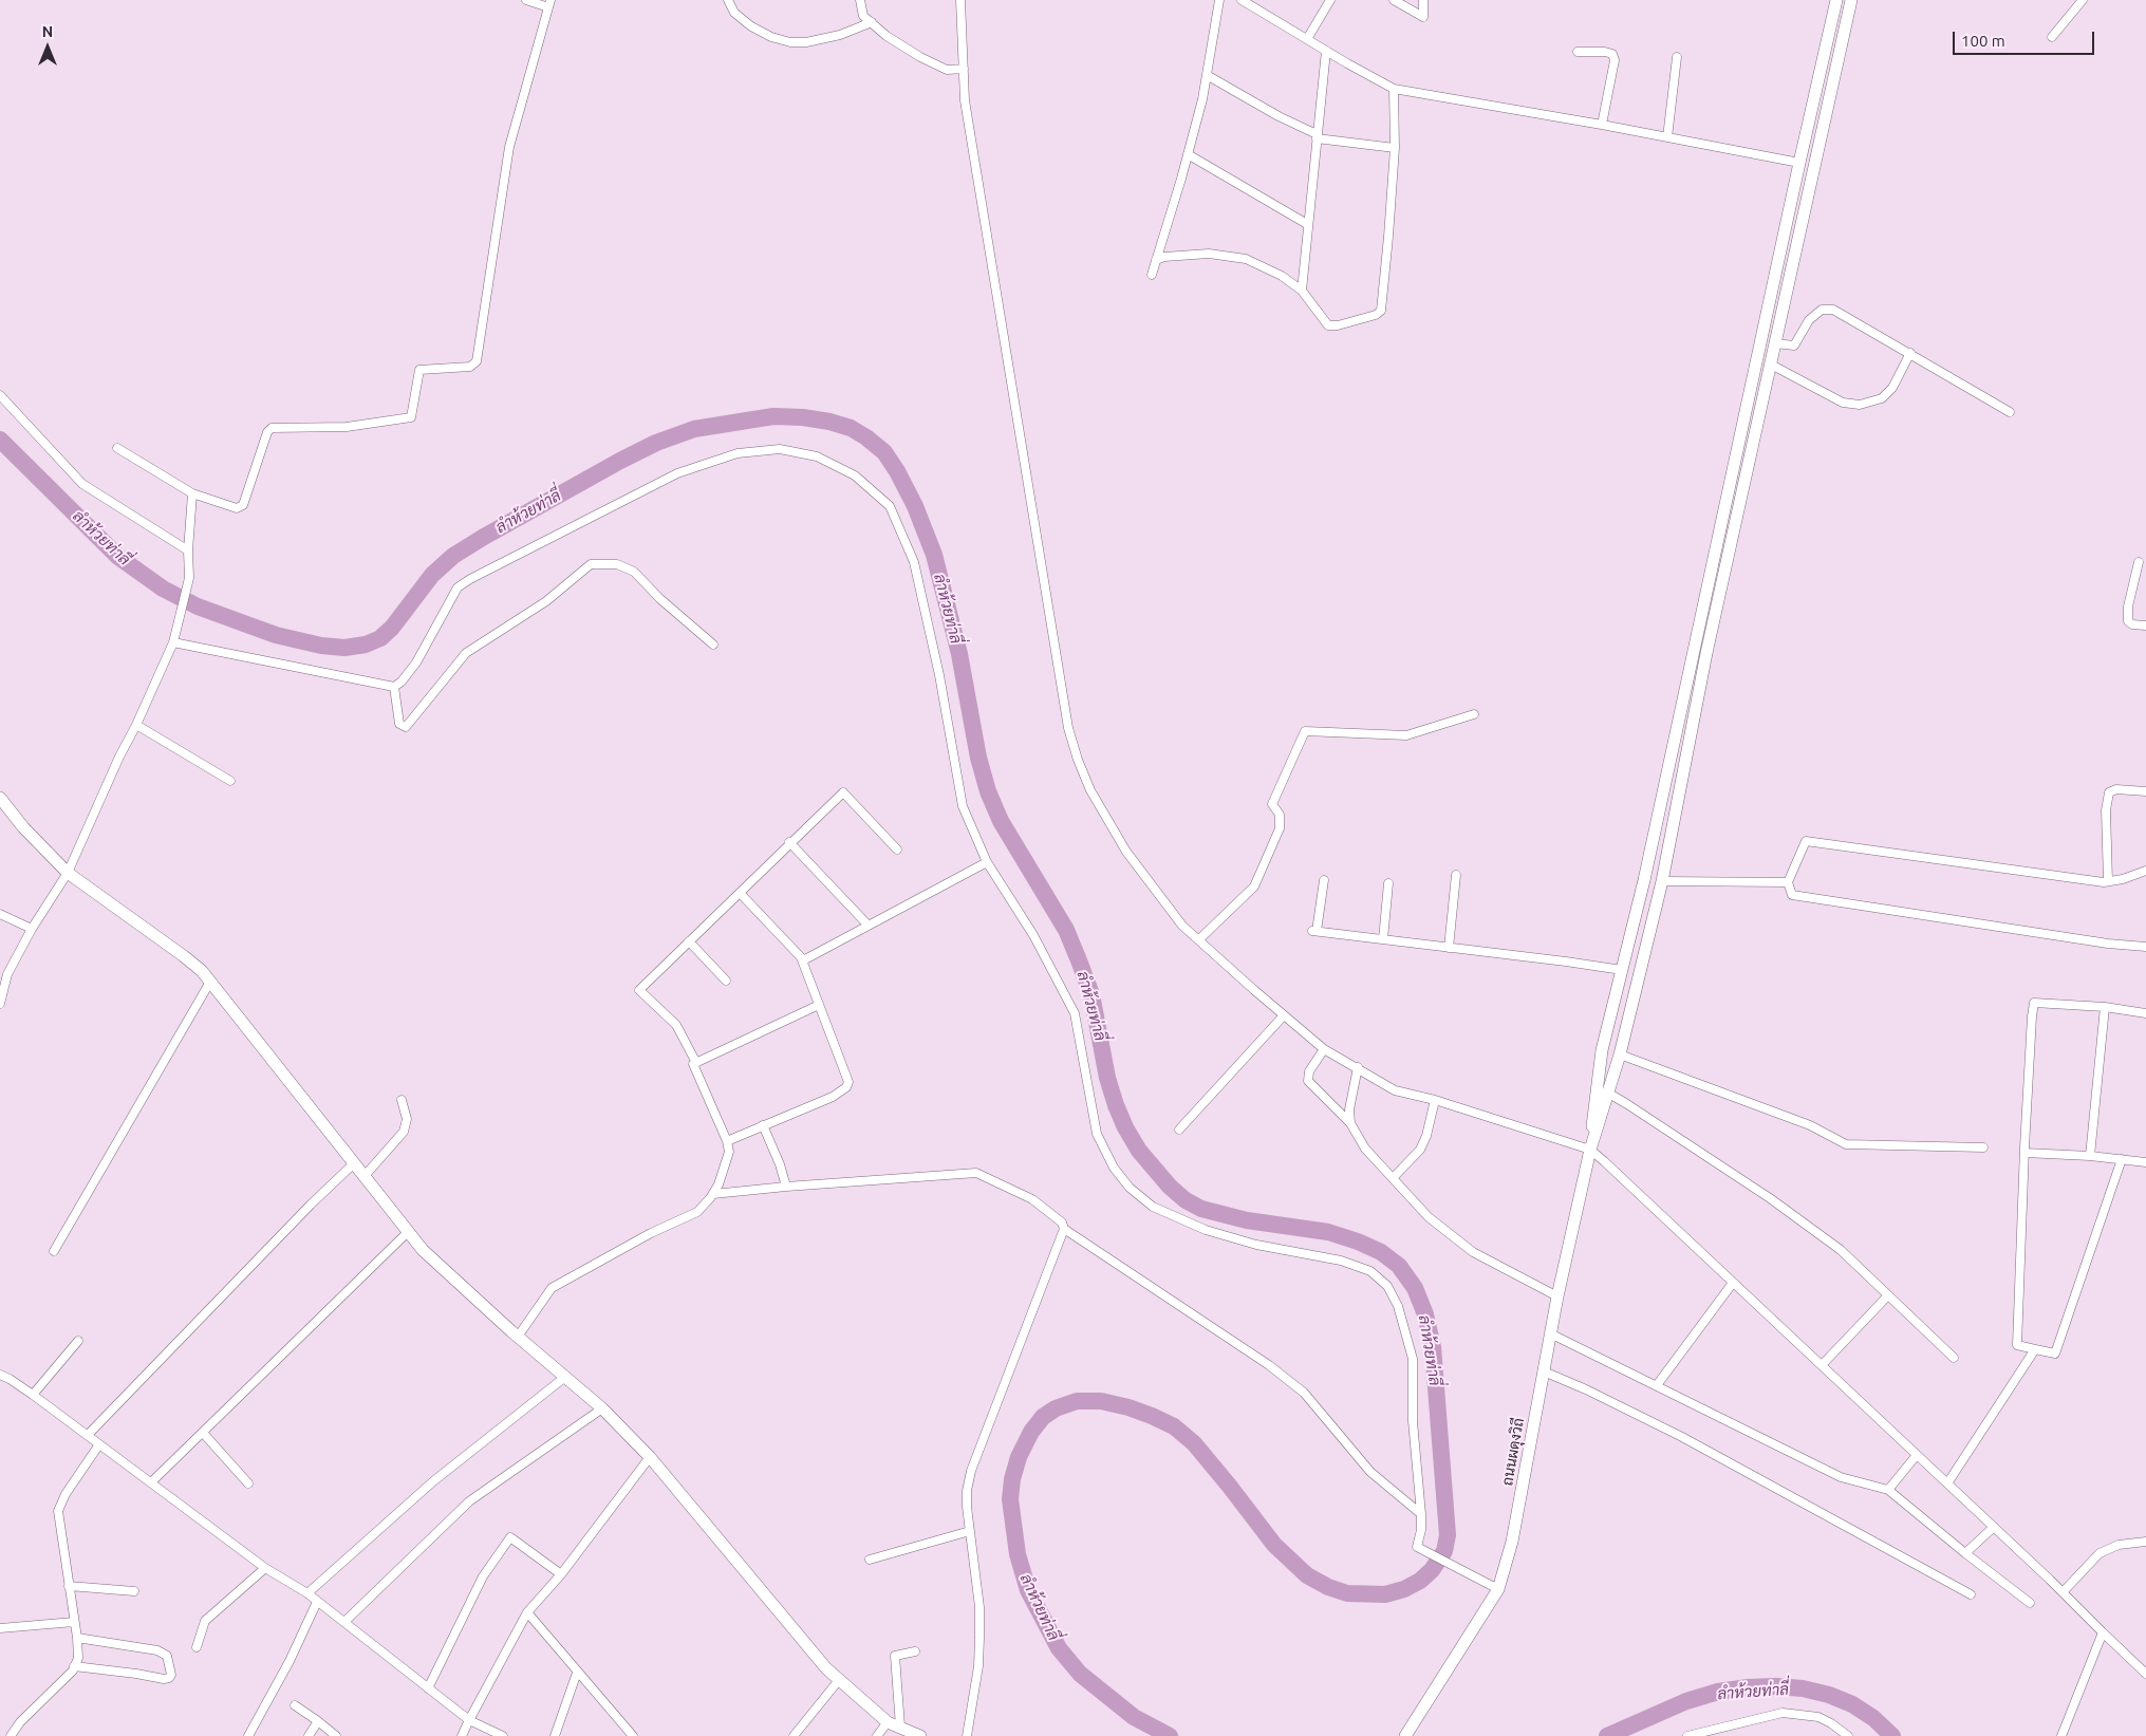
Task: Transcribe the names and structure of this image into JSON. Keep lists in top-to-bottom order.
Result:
{
  "streets": {
    "main road": ["ถนนผดุงวิถี"]
  },
  "water": ["ลำห้วยท่าลี่"],
  "scale_bar": "100 m",
  "north": "top"
}
